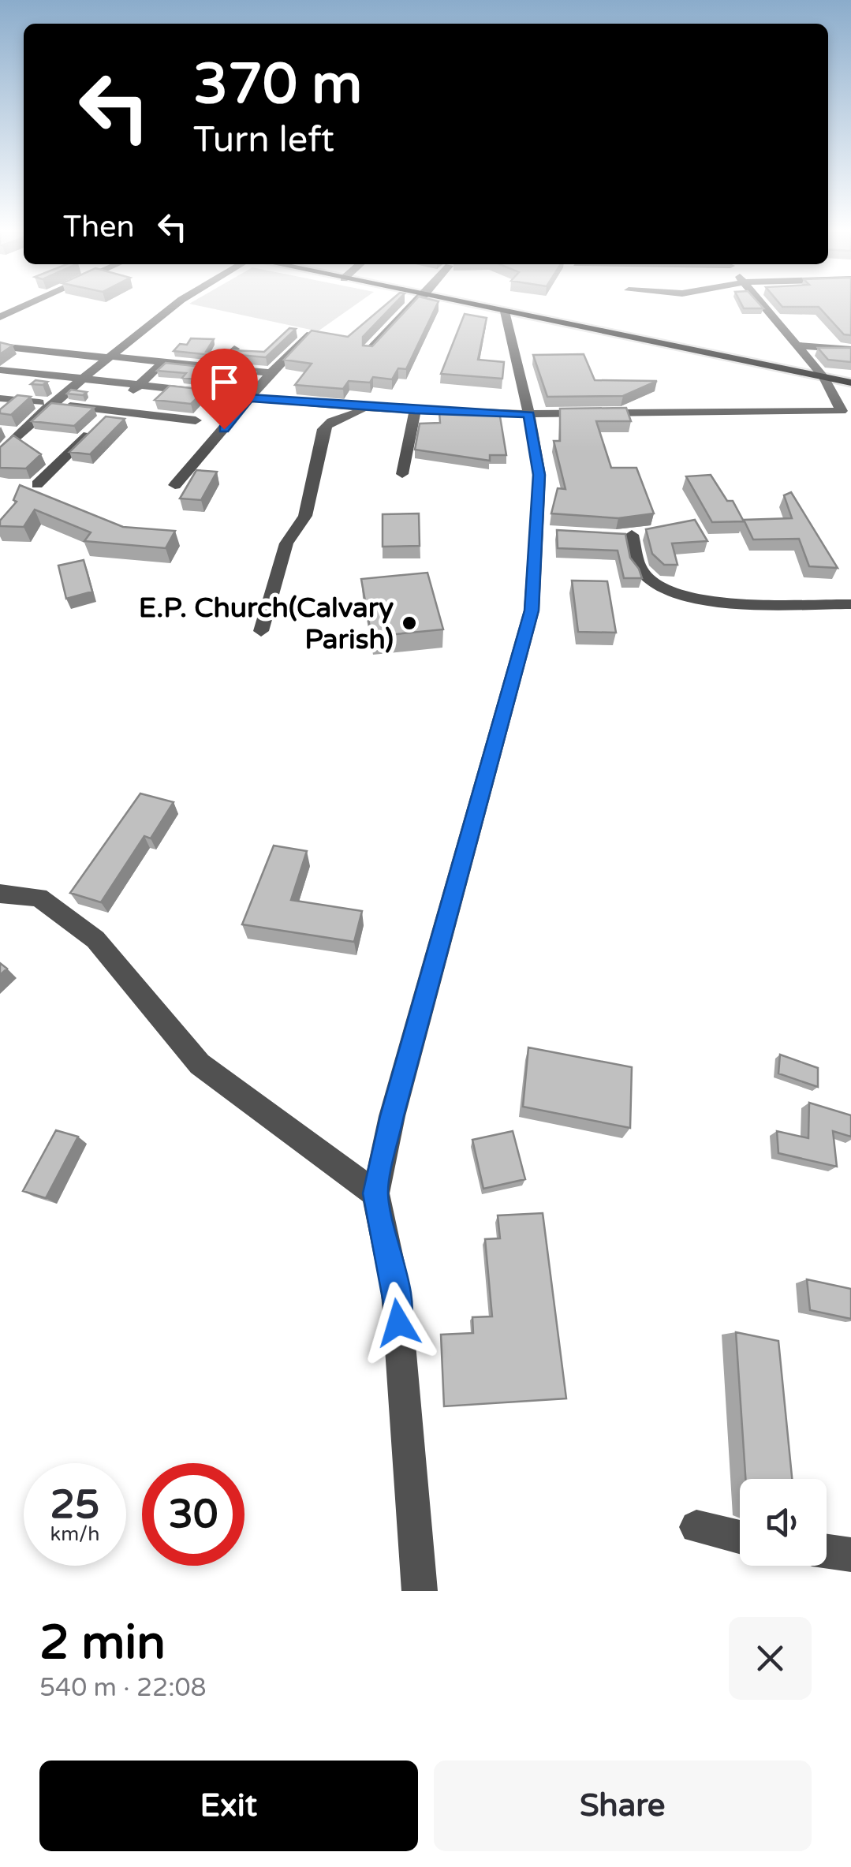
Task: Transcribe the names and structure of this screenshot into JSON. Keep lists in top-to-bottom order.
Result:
{
  "places": ["E.P. Church(Calvary Parish)"],
  "page": {
    "turn": ["370 m", "Turn left"],
    "then": "Then",
    "speed": "25 km/h",
    "limit": "30",
    "heading": ["2 min", "540 m · 22:08"],
    "buttons": ["Exit", "Share"]
  }
}
